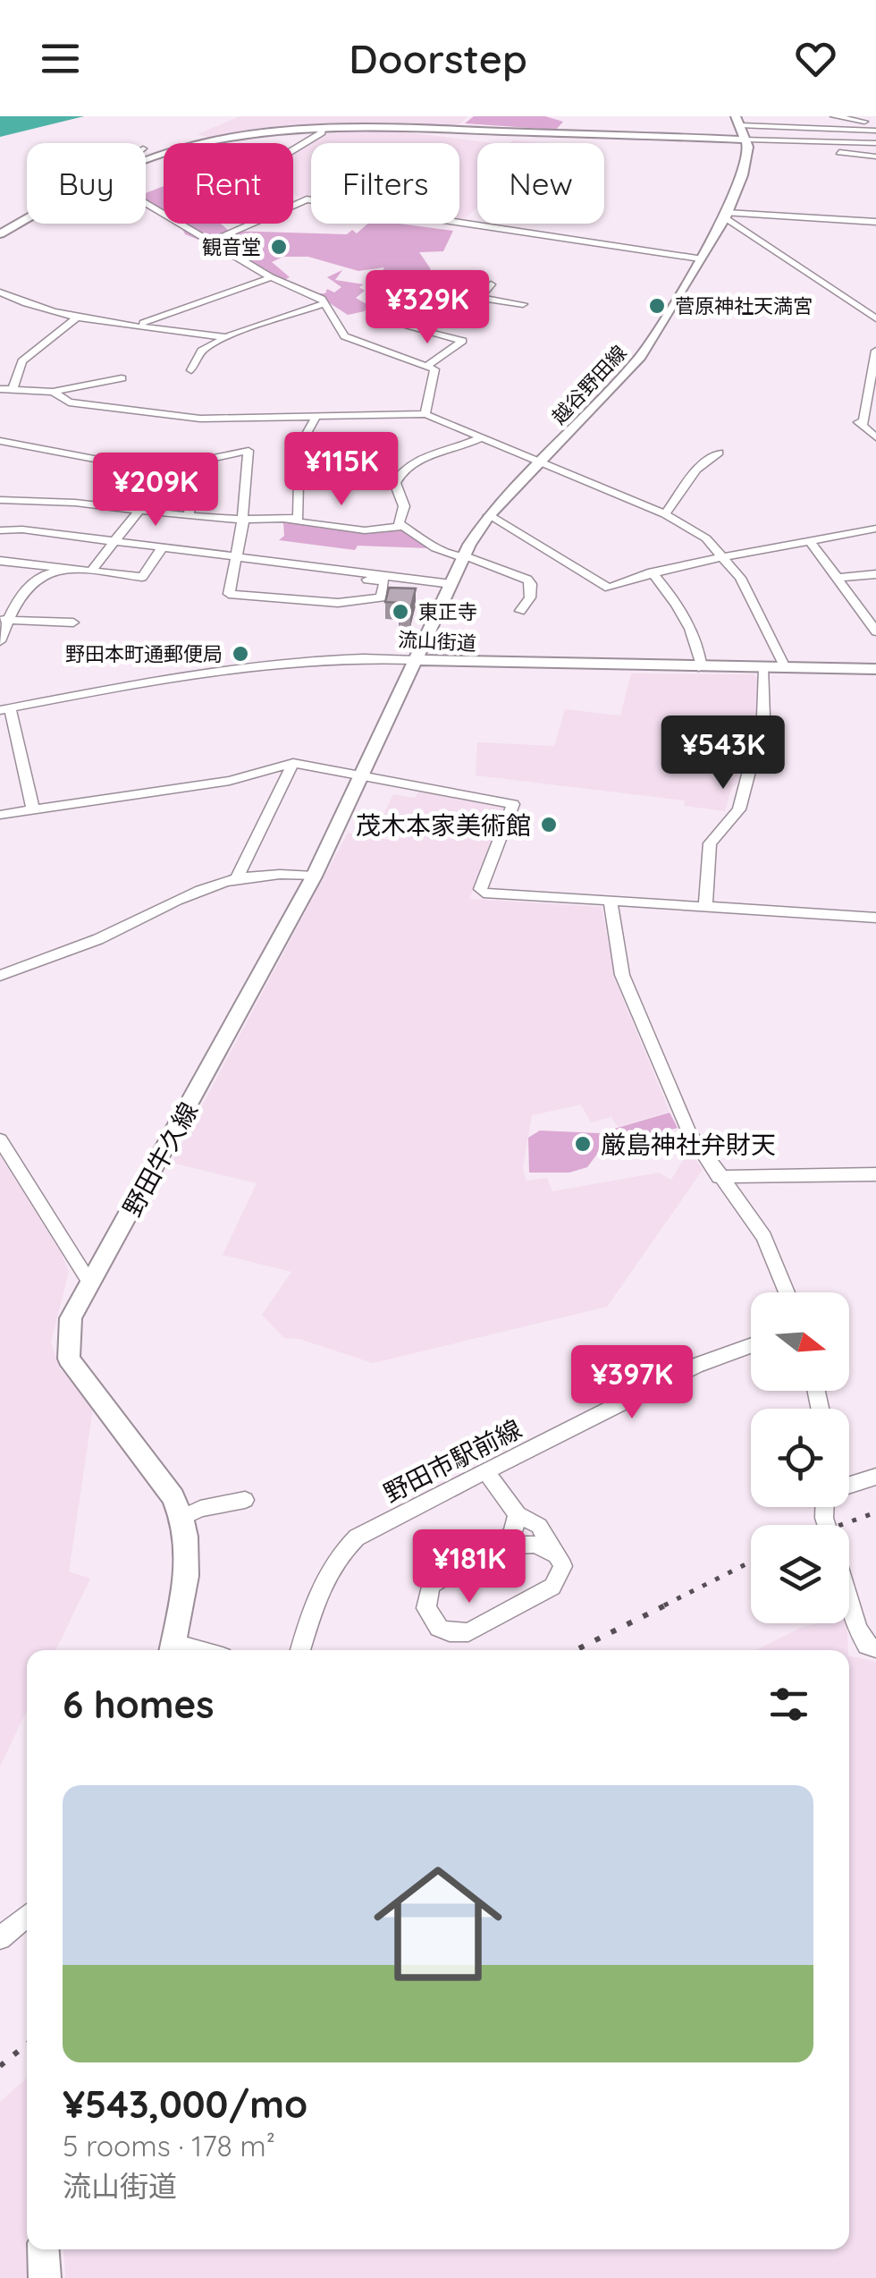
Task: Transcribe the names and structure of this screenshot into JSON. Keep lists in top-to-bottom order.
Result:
{
  "streets": {
    "main road": ["越谷野田線", "流山街道", "野田牛久線"],
    "street": ["野田市駅前線"]
  },
  "crossings": [
    ["越谷野田線", "流山街道"],
    ["越谷野田線", "野田牛久線"],
    ["流山街道", "野田牛久線"]
  ],
  "places": [
    "観音堂",
    "菅原神社天満宮",
    "東正寺",
    "野田本町通郵便局",
    "茂木本家美術館",
    "厳島神社弁財天"
  ],
  "north": "right",
  "page": {
    "header": "Doorstep",
    "chip": [
      "Buy",
      "Rent",
      "Filters",
      "New"
    ],
    "price": [
      "¥329K",
      "¥115K",
      "¥209K",
      "¥543K",
      "¥397K",
      "¥181K"
    ],
    "heading": "6 homes",
    "list": [
      {
        "name": "¥543,000/mo",
        "note": "5 rooms · 178 m² · 流山街道"
      }
    ]
  }
}
